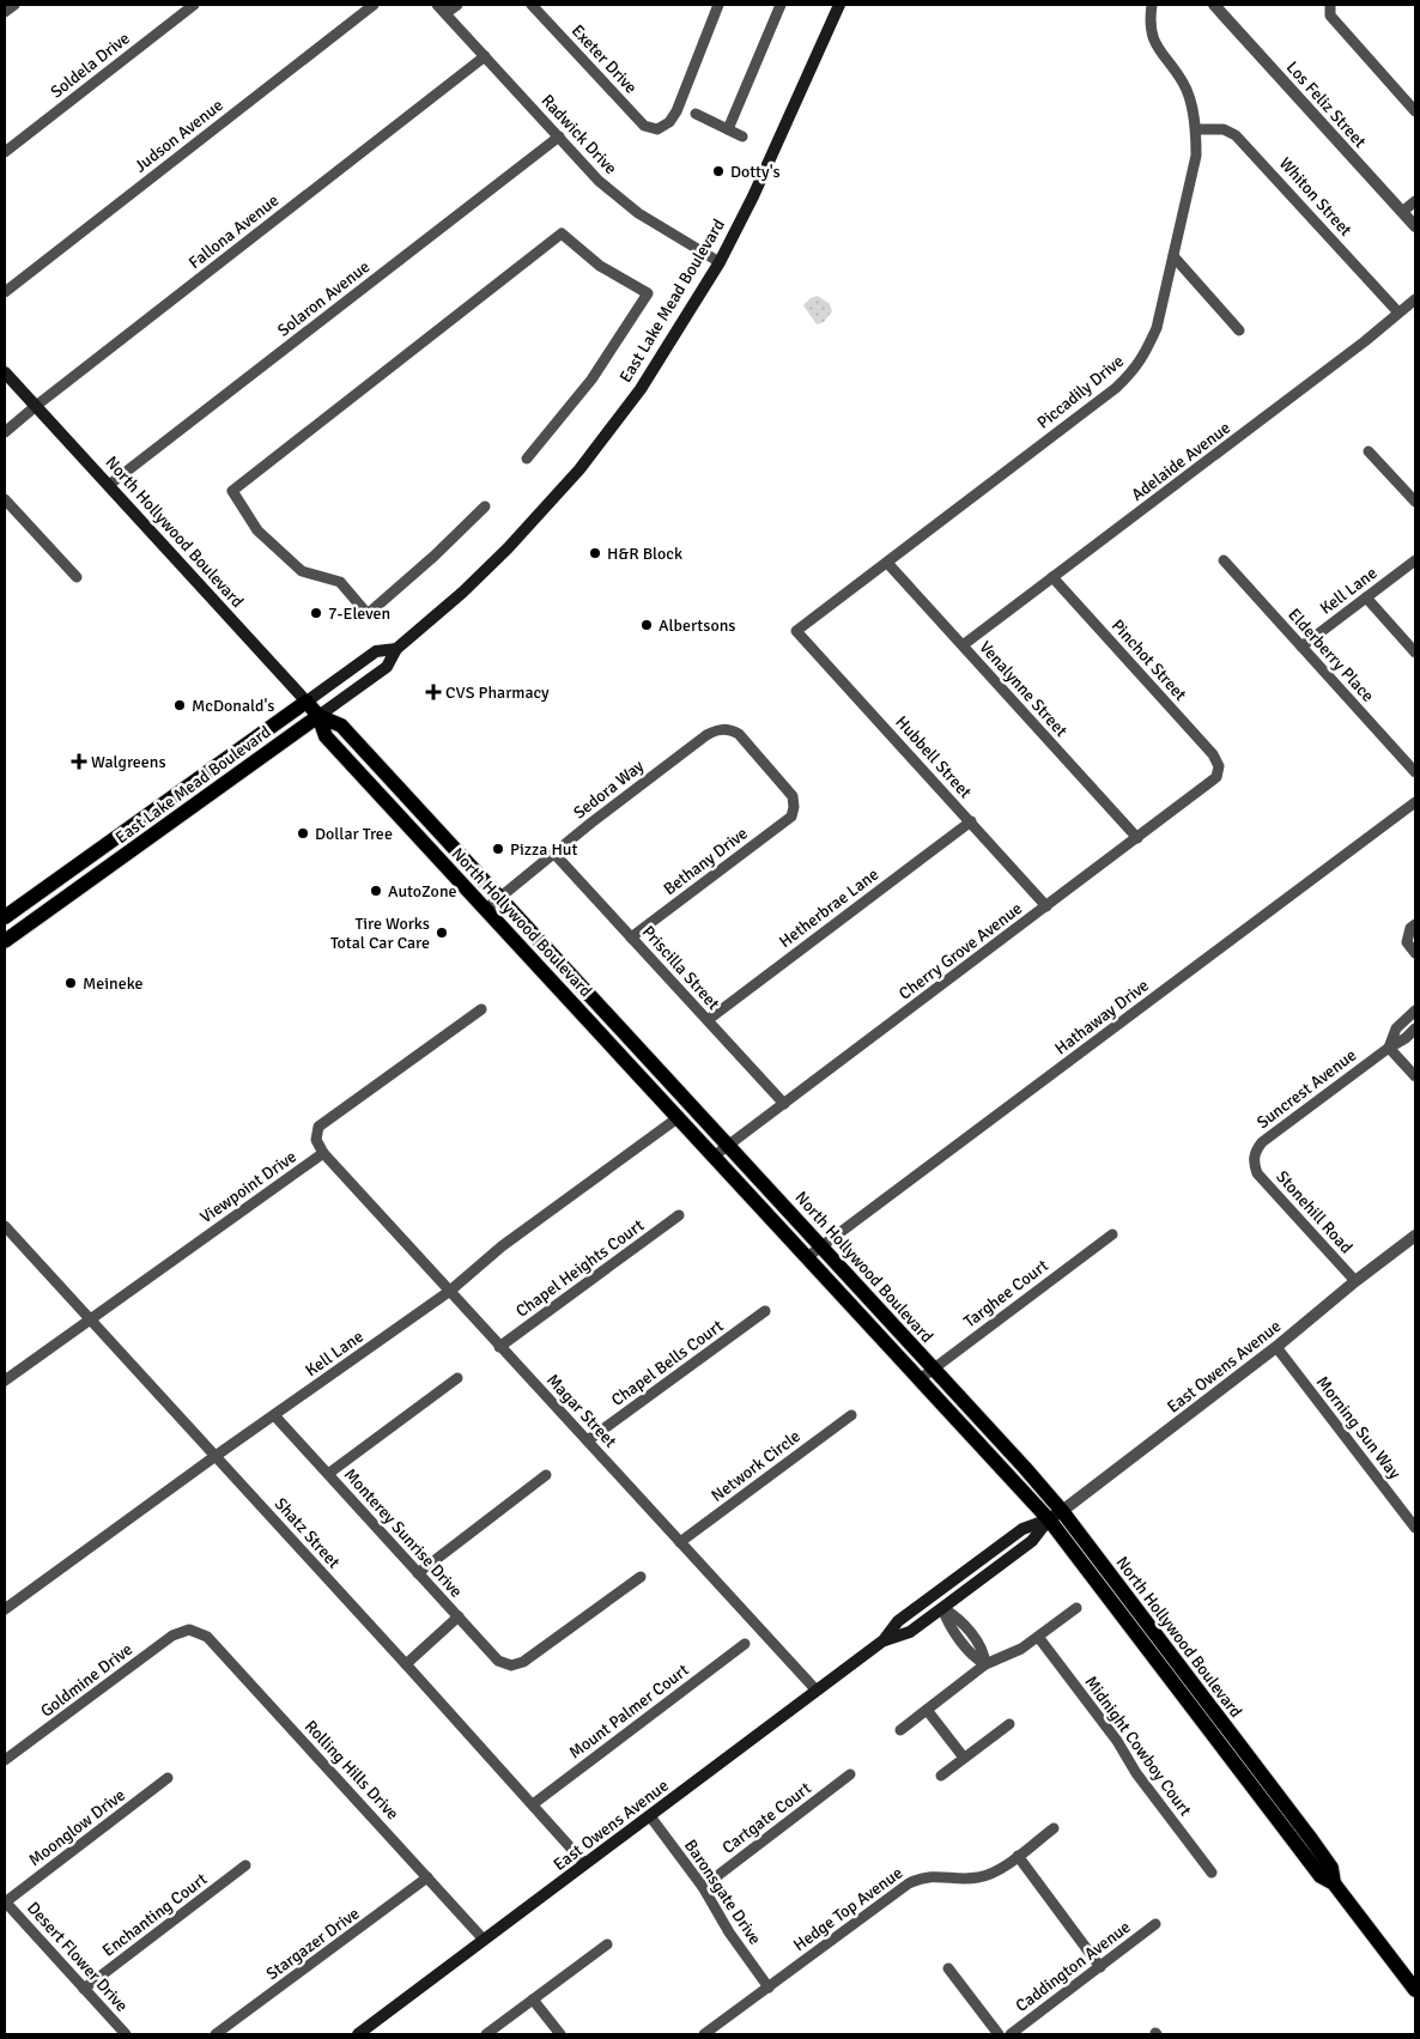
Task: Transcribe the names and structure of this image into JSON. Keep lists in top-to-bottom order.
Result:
{
  "streets": {
    "main road": ["East Lake Mead Boulevard", "North Hollywood Boulevard", "East Owens Avenue"],
    "street": [
      "Exeter Drive",
      "Soldela Drive",
      "Los Feliz Street",
      "Radwick Drive",
      "Judson Avenue",
      "Whiton Street",
      "Fallona Avenue",
      "Solaron Avenue",
      "Piccadily Drive",
      "Adelaide Avenue",
      "Kell Lane",
      "Elderberry Place",
      "Pinchot Street",
      "Venalynne Street",
      "Hubbell Street",
      "Sedora Way",
      "Bethany Drive",
      "Hetherbrae Lane",
      "Cherry Grove Avenue",
      "Priscilla Street",
      "Hathaway Drive",
      "Suncrest Avenue",
      "Viewpoint Drive",
      "Stonehill Road",
      "Chapel Heights Court",
      "Targhee Court",
      "Chapel Bells Court",
      "Magar Street",
      "Morning Sun Way",
      "Network Circle",
      "Shatz Street",
      "Monterey Sunrise Drive",
      "Goldmine Drive",
      "Mount Palmer Court",
      "Midnight Cowboy Court",
      "Rolling Hills Drive",
      "Cartgate Court",
      "Moonglow Drive",
      "Baronsgate Drive",
      "Hedge Top Avenue",
      "Enchanting Court",
      "Stargazer Drive",
      "Desert Flower Drive",
      "Caddington Avenue"
    ]
  },
  "crossings": [
    ["Radwick Drive", "Fallona Avenue"],
    ["Radwick Drive", "Solaron Avenue"],
    ["Radwick Drive", "East Lake Mead Boulevard"],
    ["Whiton Street", "Piccadily Drive"],
    ["Whiton Street", "Adelaide Avenue"],
    ["Fallona Avenue", "North Hollywood Boulevard"],
    ["Solaron Avenue", "North Hollywood Boulevard"],
    ["East Lake Mead Boulevard", "North Hollywood Boulevard"],
    ["Piccadily Drive", "Venalynne Street"],
    ["Piccadily Drive", "Hubbell Street"],
    ["Adelaide Avenue", "Pinchot Street"],
    ["Adelaide Avenue", "Venalynne Street"],
    ["North Hollywood Boulevard", "Kell Lane"],
    ["North Hollywood Boulevard", "Sedora Way"],
    ["North Hollywood Boulevard", "Cherry Grove Avenue"],
    ["North Hollywood Boulevard", "Hathaway Drive"],
    ["North Hollywood Boulevard", "Targhee Court"],
    ["North Hollywood Boulevard", "East Owens Avenue"],
    ["Kell Lane", "Elderberry Place"],
    ["Kell Lane", "Magar Street"],
    ["Kell Lane", "Shatz Street"],
    ["Kell Lane", "Monterey Sunrise Drive"],
    ["Pinchot Street", "Cherry Grove Avenue"],
    ["Venalynne Street", "Cherry Grove Avenue"],
    ["Hubbell Street", "Hetherbrae Lane"],
    ["Hubbell Street", "Cherry Grove Avenue"],
    ["Sedora Way", "Bethany Drive"],
    ["Sedora Way", "Priscilla Street"],
    ["Bethany Drive", "Priscilla Street"],
    ["Hetherbrae Lane", "Priscilla Street"],
    ["Cherry Grove Avenue", "Priscilla Street"],
    ["Suncrest Avenue", "Stonehill Road"],
    ["Viewpoint Drive", "Magar Street"],
    ["Viewpoint Drive", "Shatz Street"],
    ["Stonehill Road", "East Owens Avenue"],
    ["Chapel Heights Court", "Magar Street"],
    ["Chapel Bells Court", "Magar Street"],
    ["East Owens Avenue", "Magar Street"],
    ["East Owens Avenue", "Morning Sun Way"],
    ["East Owens Avenue", "Shatz Street"],
    ["East Owens Avenue", "Rolling Hills Drive"],
    ["East Owens Avenue", "Baronsgate Drive"],
    ["Magar Street", "Network Circle"],
    ["Shatz Street", "Mount Palmer Court"],
    ["Goldmine Drive", "Rolling Hills Drive"],
    ["Rolling Hills Drive", "Stargazer Drive"],
    ["Cartgate Court", "Baronsgate Drive"],
    ["Moonglow Drive", "Desert Flower Drive"],
    ["Baronsgate Drive", "Hedge Top Avenue"],
    ["Enchanting Court", "Desert Flower Drive"]
  ],
  "places": {
    "other": [
      "Dotty's",
      "H&R Block",
      "7-Eleven",
      "Albertsons",
      "McDonald's",
      "Dollar Tree",
      "Pizza Hut",
      "AutoZone",
      "Tire Works Total Car Care",
      "Meineke"
    ],
    "health": ["CVS Pharmacy", "Walgreens"]
  }
}
